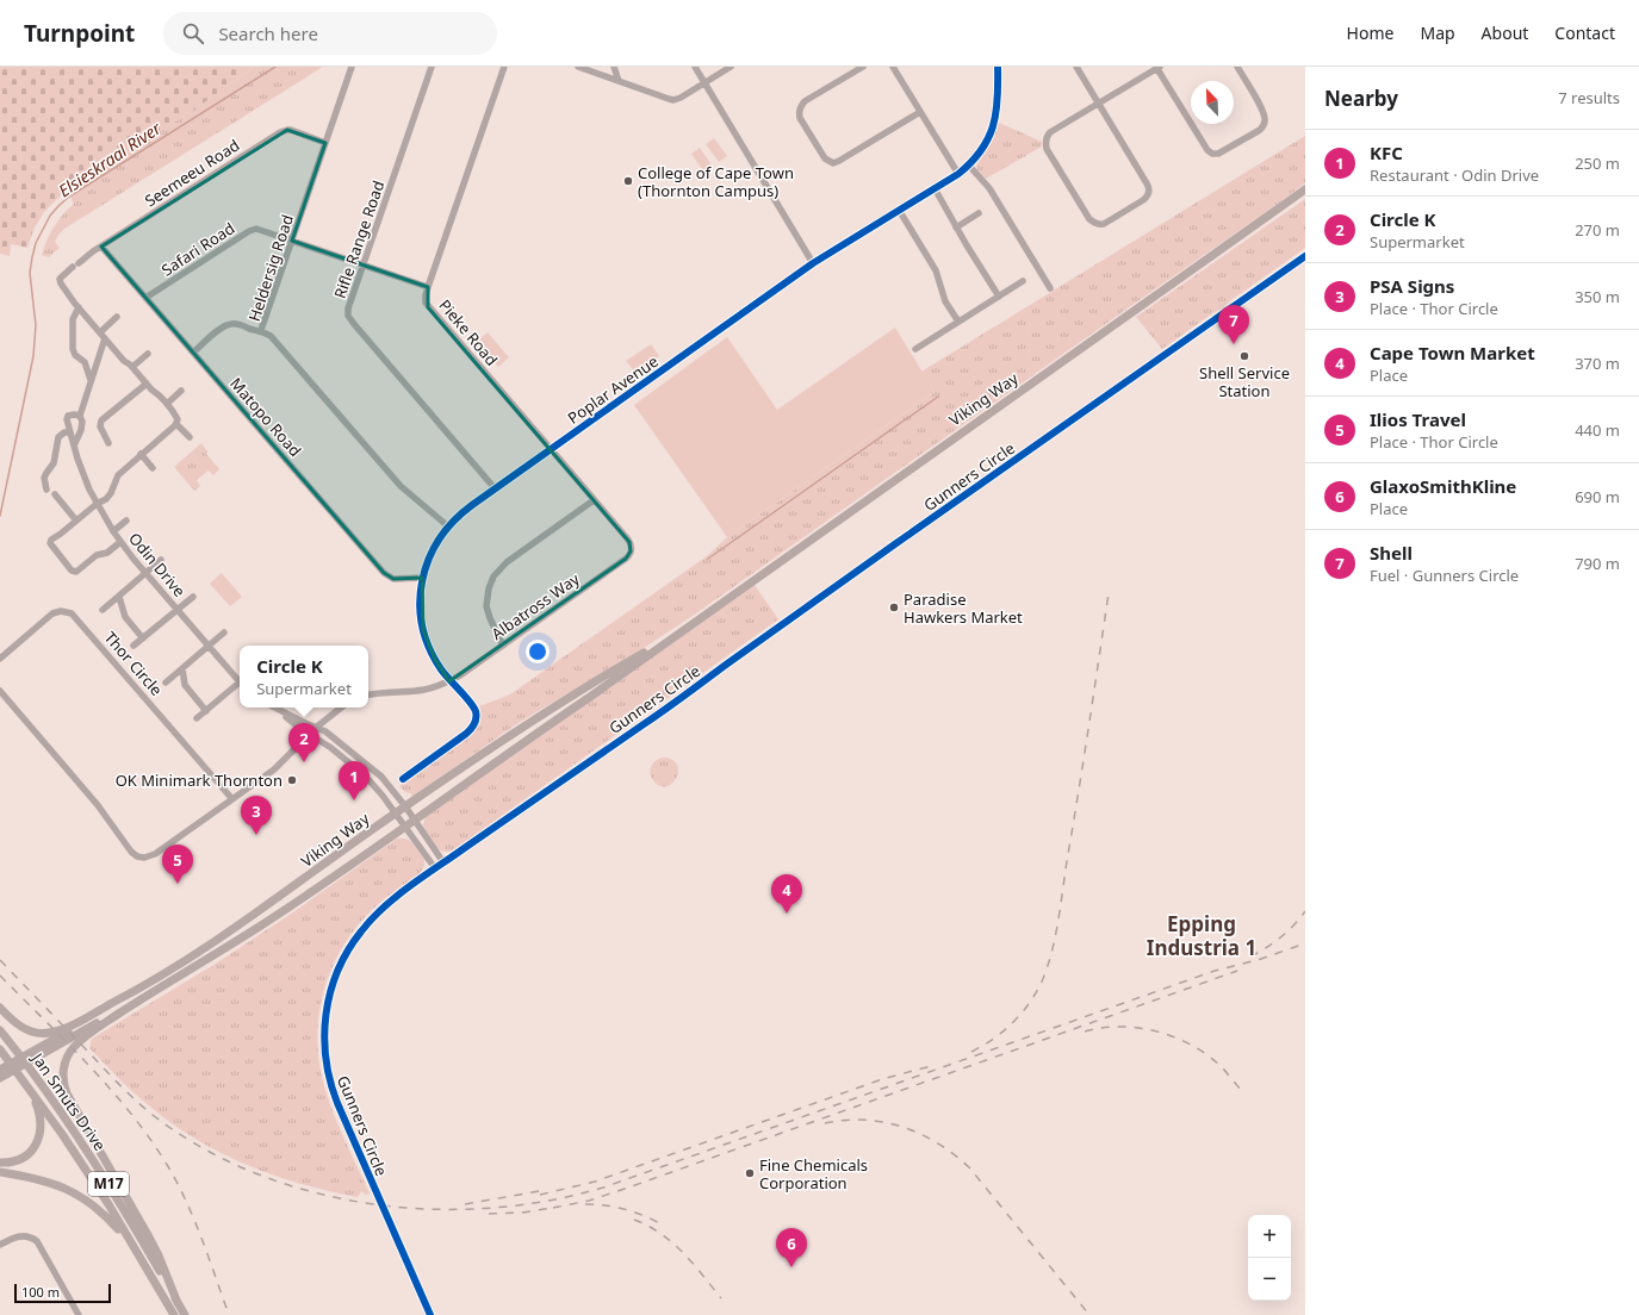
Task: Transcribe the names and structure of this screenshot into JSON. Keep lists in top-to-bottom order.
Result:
{
  "streets": {
    "main road": ["Viking Way", "Jan Smuts Drive", "M17"],
    "street": [
      "Seemeeu Road",
      "Rifle Range Road",
      "Safari Road",
      "Heldersig Road",
      "Pieke Road",
      "Poplar Avenue",
      "Matopo Road",
      "Gunners Circle",
      "Odin Drive",
      "Albatross Way",
      "Thor Circle"
    ]
  },
  "crossings": [
    ["Seemeeu Road", "Heldersig Road"],
    ["Seemeeu Road", "Matopo Road"],
    ["Rifle Range Road", "Safari Road"],
    ["Rifle Range Road", "Poplar Avenue"],
    ["Safari Road", "Heldersig Road"],
    ["Safari Road", "Pieke Road"],
    ["Safari Road", "Matopo Road"],
    ["Heldersig Road", "Poplar Avenue"],
    ["Pieke Road", "Poplar Avenue"],
    ["Pieke Road", "Albatross Way"],
    ["Poplar Avenue", "Matopo Road"],
    ["Poplar Avenue", "Albatross Way"]
  ],
  "districts": ["Epping Industria 1"],
  "water": ["Elsieskraal River"],
  "places": [
    "College of Cape Town (Thornton Campus)",
    "Shell Service Station",
    "Paradise Hawkers Market",
    "OK Minimark Thornton",
    "Fine Chemicals Corporation"
  ],
  "scale_bar": "100 m",
  "north": "top left",
  "page": {
    "header": "Turnpoint",
    "search": "Search here",
    "nav": [
      "Home",
      "Map",
      "About",
      "Contact"
    ],
    "heading": ["Nearby", "7 results"],
    "list": [
      {
        "mark": "1",
        "name": "KFC",
        "note": "Restaurant · Odin Drive",
        "value": "250 m"
      },
      {
        "mark": "2",
        "name": "Circle K",
        "note": "Supermarket",
        "value": "270 m"
      },
      {
        "mark": "3",
        "name": "PSA Signs",
        "note": "Place · Thor Circle",
        "value": "350 m"
      },
      {
        "mark": "4",
        "name": "Cape Town Market",
        "note": "Place",
        "value": "370 m"
      },
      {
        "mark": "5",
        "name": "Ilios Travel",
        "note": "Place · Thor Circle",
        "value": "440 m"
      },
      {
        "mark": "6",
        "name": "GlaxoSmithKline",
        "note": "Place",
        "value": "690 m"
      },
      {
        "mark": "7",
        "name": "Shell",
        "note": "Fuel · Gunners Circle",
        "value": "790 m"
      }
    ],
    "pins": [
      "7",
      "2",
      "1",
      "3",
      "5",
      "4",
      "6"
    ],
    "popup": ["Circle K", "Supermarket"],
    "map_buttons": ["+", "−"],
    "scale": "100 m"
  }
}
